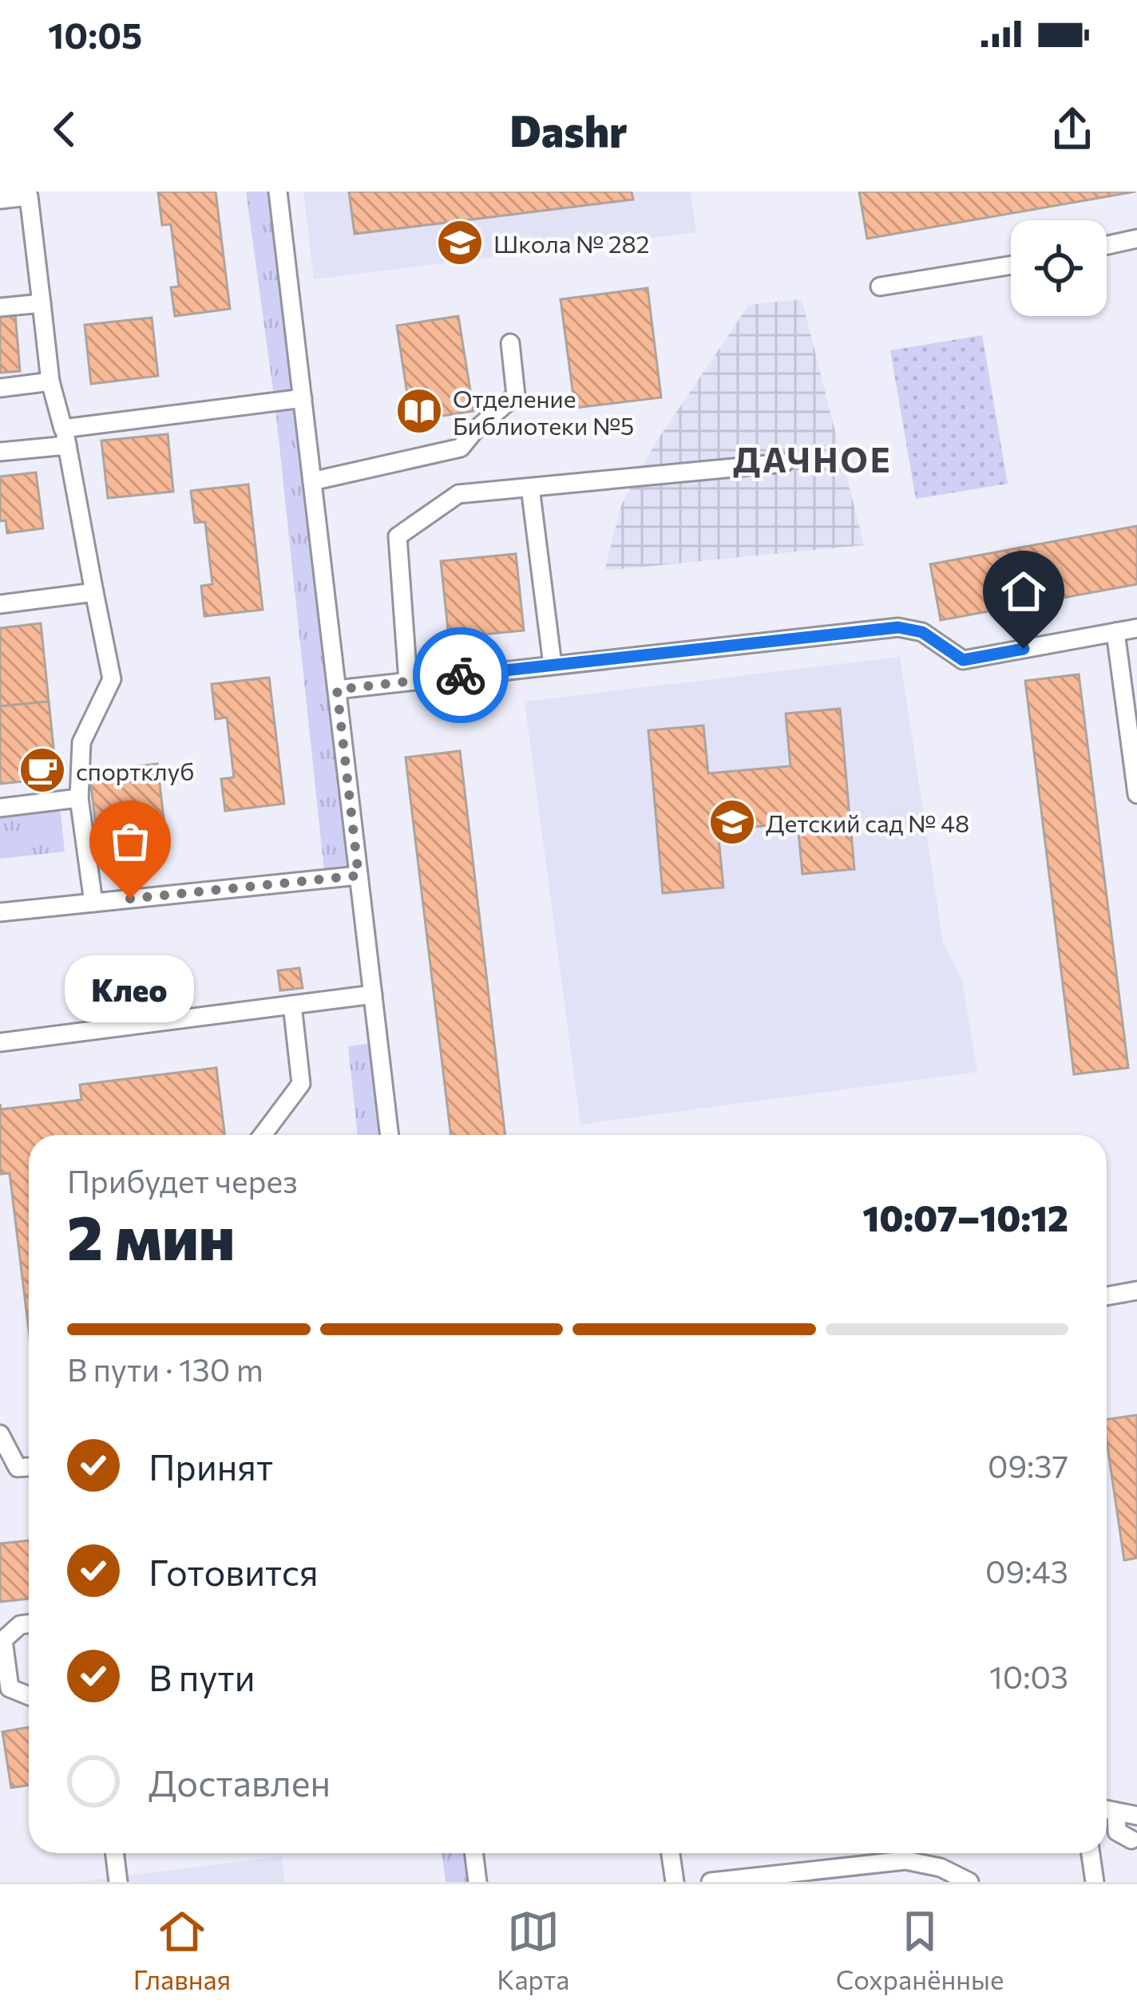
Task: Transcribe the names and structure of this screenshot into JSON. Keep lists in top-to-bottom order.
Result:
{
  "districts": ["ДАЧНОЕ"],
  "places": {
    "school or university": ["Школа № 282", "Детский сад № 48"],
    "library": ["Отделение Библиотеки №5"],
    "cafe": ["спортклуб"],
    "other": ["Клео"]
  },
  "page": {
    "status": "10:05",
    "header": "Dashr",
    "bubble": "Клео",
    "heading": ["2 мин", "Прибудет через", "10:07–10:12"],
    "bar": "В пути · 130 m",
    "list": [
      ["Принят", "09:37"],
      ["Готовится", "09:43"],
      ["В пути", "10:03"],
      "Доставлен"
    ],
    "tabs": ["Главная", "Карта", "Сохранённые"]
  }
}
